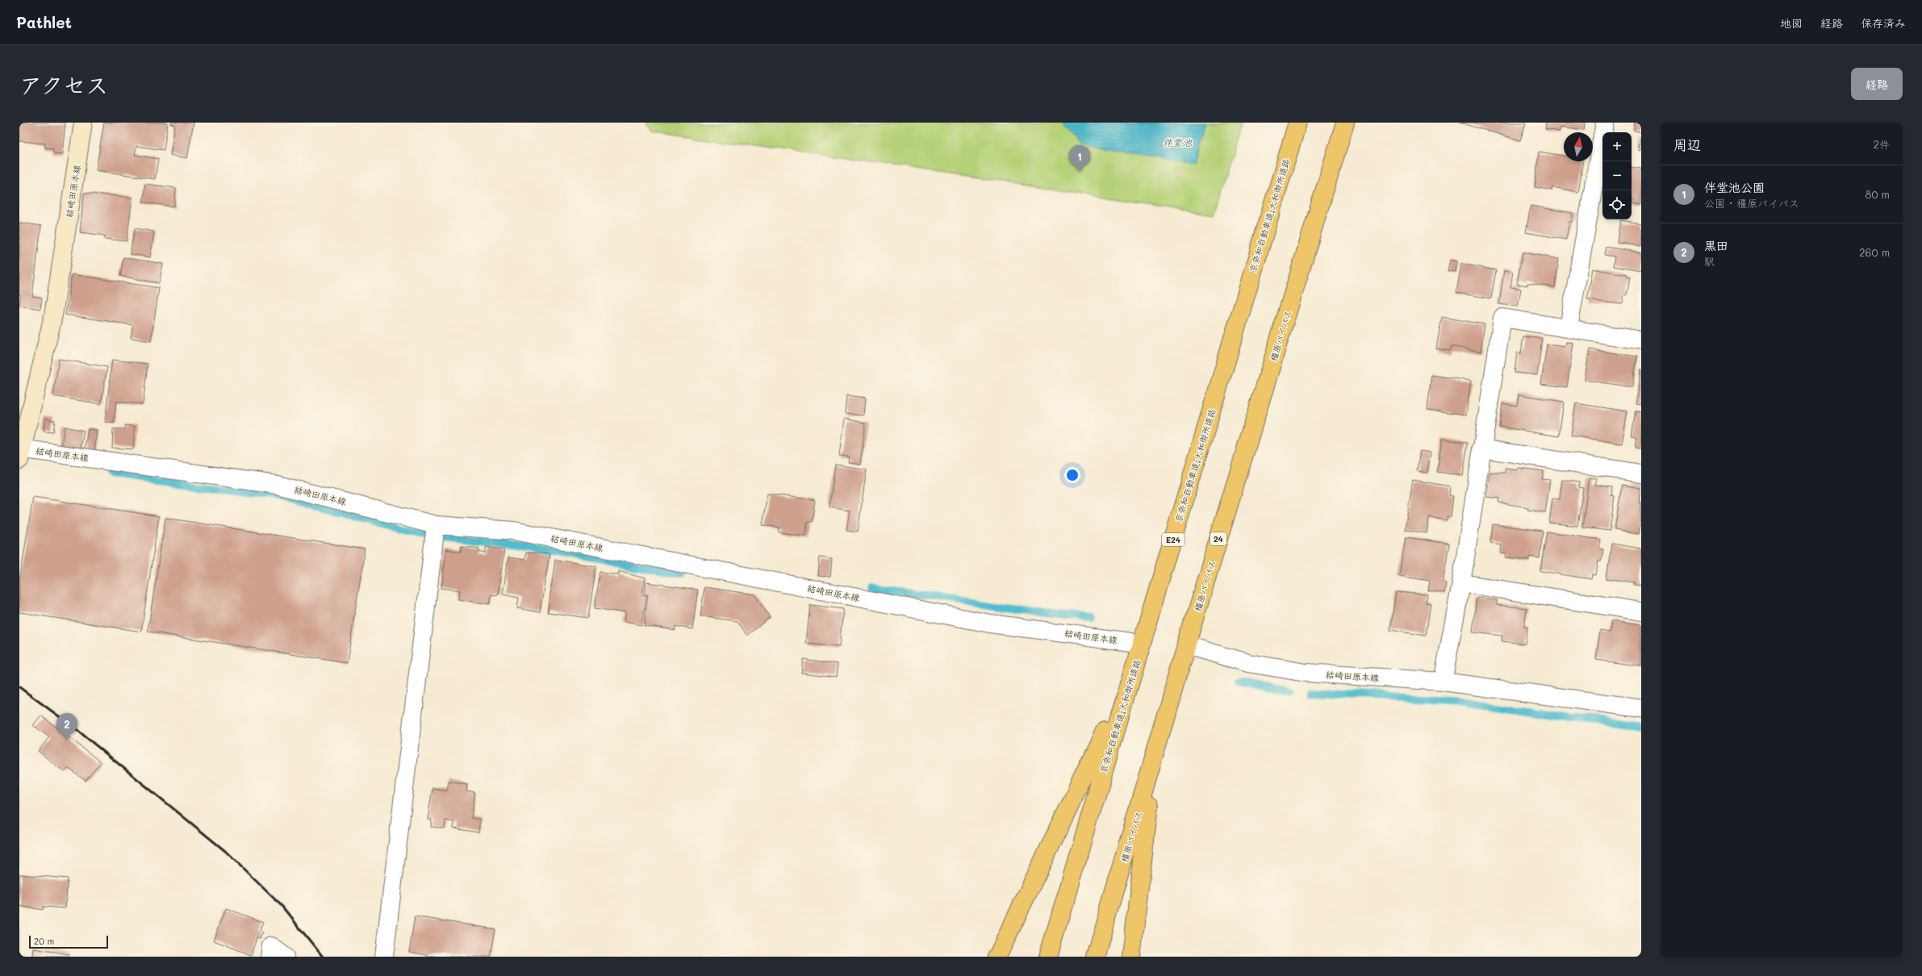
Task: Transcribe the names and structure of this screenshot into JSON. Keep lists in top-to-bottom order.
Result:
{
  "streets": {
    "highway": [
      "京奈和自動車道;大和御所道路",
      "橿原バイパス",
      "24",
      "E24"
    ],
    "main road": ["結崎田原本線"]
  },
  "crossings": [
    ["結崎田原本線", "橿原バイパス"]
  ],
  "water": ["伴堂池"],
  "scale_bar": "20 m",
  "north": "top",
  "page": {
    "header": "Pathlet",
    "nav": ["地図", "経路", "保存済み"],
    "title": "アクセス",
    "buttons": "経路",
    "heading": ["周辺", "2件"],
    "map_buttons": ["+", "−"],
    "pins": ["1", "2"],
    "list": [
      {
        "mark": "1",
        "name": "伴堂池公園",
        "note": "公園 · 橿原バイパス",
        "value": "80 m"
      },
      {
        "mark": "2",
        "name": "黒田",
        "note": "駅",
        "value": "260 m"
      }
    ],
    "scale": "20 m"
  }
}
